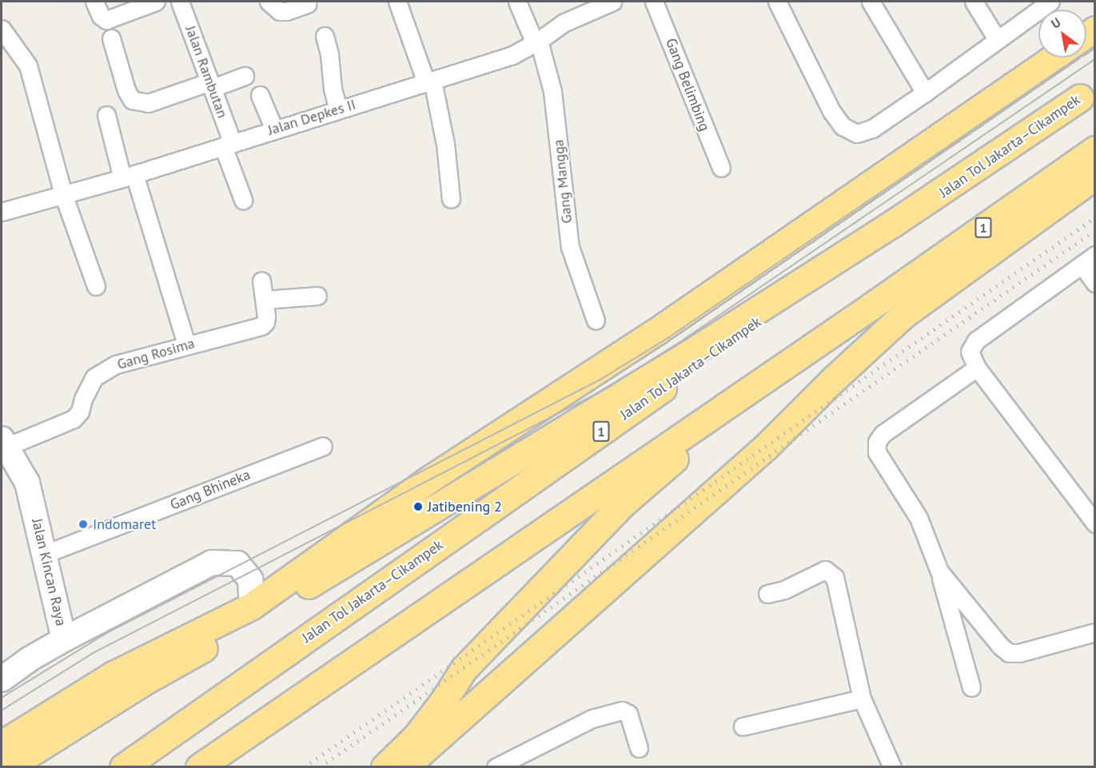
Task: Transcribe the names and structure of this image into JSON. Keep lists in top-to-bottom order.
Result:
{
  "streets": {
    "highway": ["Jalan Tol Jakarta–Cikampek", "1"],
    "main road": ["Jalan Kincan Raya"],
    "street": [
      "Jalan Rambutan",
      "Gang Belimbing",
      "Jalan Depkes II",
      "Gang Mangga",
      "Gang Rosima",
      "Gang Bhineka"
    ]
  },
  "crossings": [
    ["Jalan Rambutan", "Jalan Depkes II"],
    ["Jalan Depkes II", "Gang Mangga"],
    ["Gang Rosima", "Jalan Kincan Raya"],
    ["Gang Bhineka", "Jalan Kincan Raya"]
  ],
  "places": ["Jatibening 2", "Indomaret"],
  "north": "top left"
}
